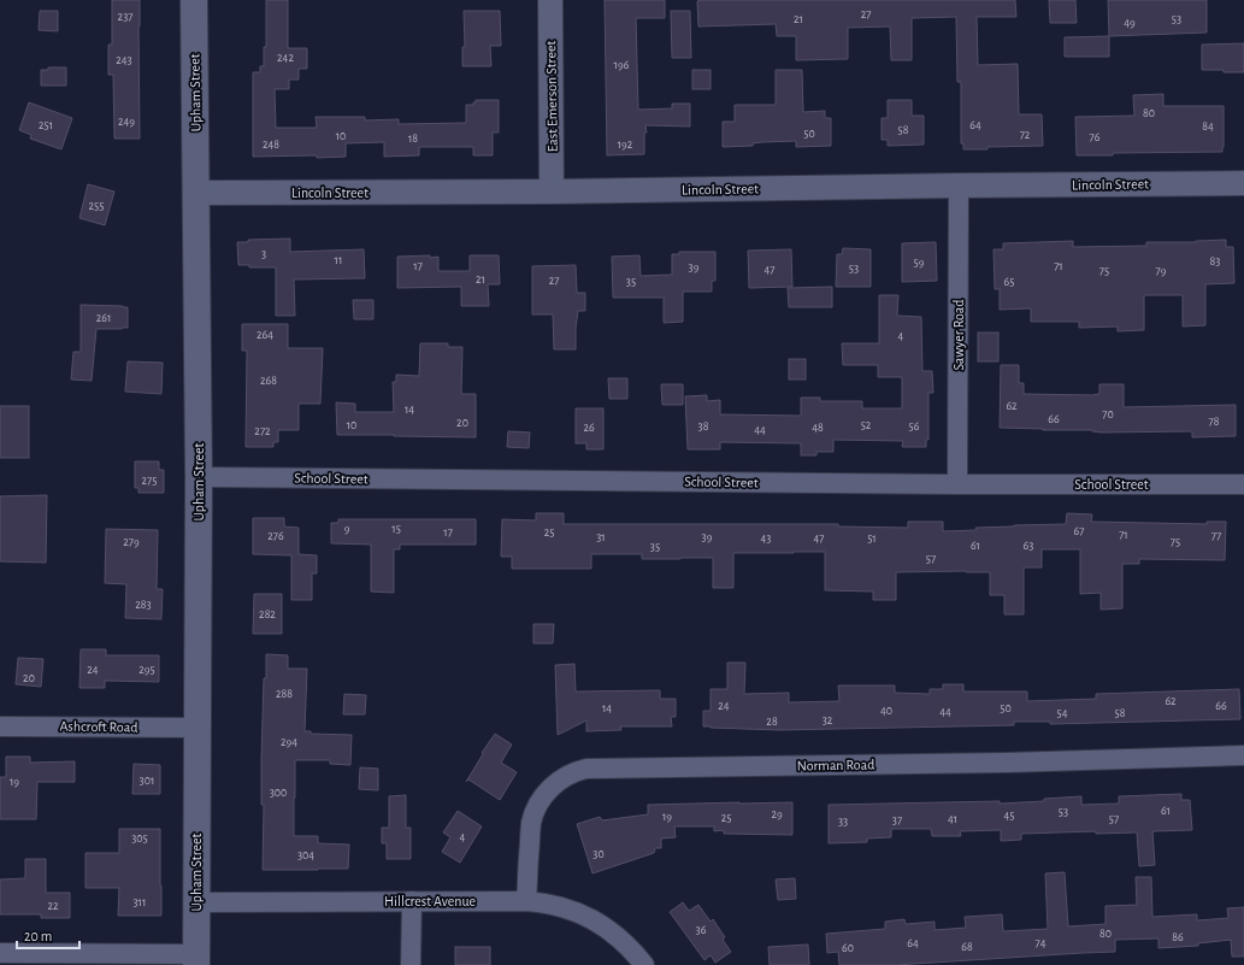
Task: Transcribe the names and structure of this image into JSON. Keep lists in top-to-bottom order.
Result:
{
  "streets": {
    "main road": ["Upham Street"],
    "street": [
      "East Emerson Street",
      "Lincoln Street",
      "Sawyer Road",
      "School Street",
      "Ashcroft Road",
      "Norman Road",
      "Hillcrest Avenue"
    ]
  },
  "crossings": [
    ["Upham Street", "Lincoln Street"],
    ["Upham Street", "School Street"],
    ["Upham Street", "Ashcroft Road"],
    ["Upham Street", "Hillcrest Avenue"],
    ["East Emerson Street", "Lincoln Street"],
    ["Lincoln Street", "Sawyer Road"],
    ["Sawyer Road", "School Street"],
    ["Norman Road", "Hillcrest Avenue"]
  ],
  "house_numbers": [
    "27",
    "237",
    "21",
    "53",
    "49",
    "242",
    "243",
    "196",
    "80",
    "249",
    "251",
    "64",
    "84",
    "58",
    "50",
    "72",
    "10",
    "76",
    "18",
    "248",
    "192",
    "255",
    "3",
    "11",
    "83",
    "59",
    "17",
    "71",
    "39",
    "53",
    "47",
    "75",
    "79",
    "21",
    "27",
    "35",
    "65",
    "261",
    "264",
    "4",
    "268",
    "62",
    "14",
    "70",
    "66",
    "78",
    "20",
    "10",
    "52",
    "38",
    "56",
    "26",
    "48",
    "44",
    "272",
    "275",
    "9",
    "15",
    "67",
    "17",
    "25",
    "71",
    "276",
    "77",
    "31",
    "39",
    "43",
    "47",
    "51",
    "279",
    "75",
    "61",
    "63",
    "35",
    "57",
    "283",
    "282",
    "24",
    "295",
    "20",
    "288",
    "62",
    "24",
    "66",
    "14",
    "50",
    "40",
    "44",
    "54",
    "58",
    "32",
    "28",
    "294",
    "301",
    "19",
    "300",
    "61",
    "53",
    "29",
    "45",
    "19",
    "25",
    "41",
    "57",
    "37",
    "33",
    "4",
    "305",
    "30",
    "304",
    "311",
    "22",
    "36",
    "80",
    "86",
    "64",
    "74",
    "68",
    "60"
  ],
  "scale_bar": "20 m"
}
